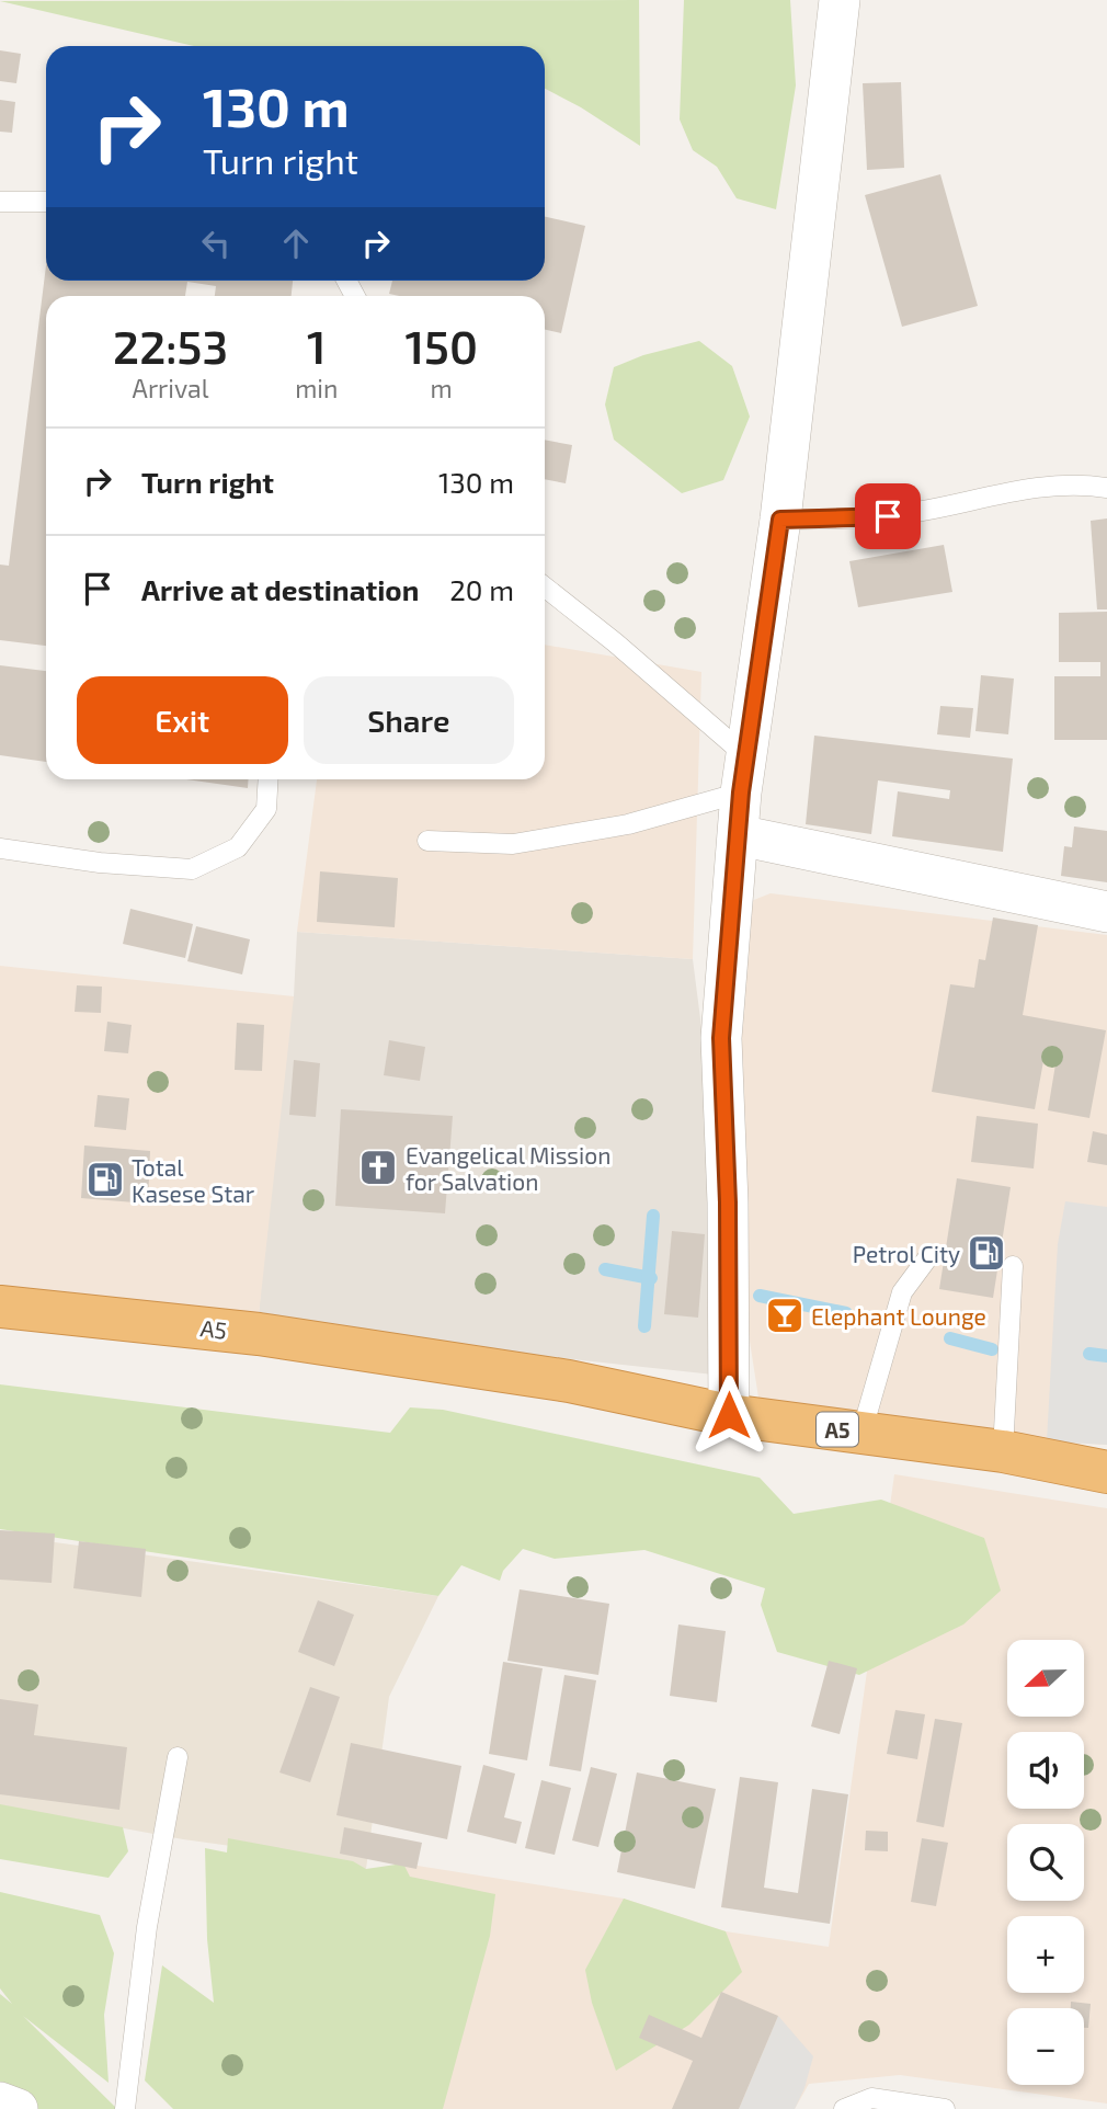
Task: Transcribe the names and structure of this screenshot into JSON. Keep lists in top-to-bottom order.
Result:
{
  "streets": {
    "highway": ["A5"]
  },
  "places": {
    "church": ["Evangelical Mission for Salvation"],
    "fuel station": ["Total Kasese Star", "Petrol City"],
    "bar": ["Elephant Lounge"]
  },
  "north": "left",
  "page": {
    "turn": ["130 m", "Turn right"],
    "eta": [
      "22:53",
      "Arrival",
      "1",
      "min",
      "150",
      "m"
    ],
    "list": [
      {
        "name": "Turn right",
        "value": "130 m"
      },
      {
        "name": "Arrive at destination",
        "value": "20 m"
      }
    ],
    "buttons": ["Exit", "Share"],
    "map_buttons": ["+", "−"]
  }
}
